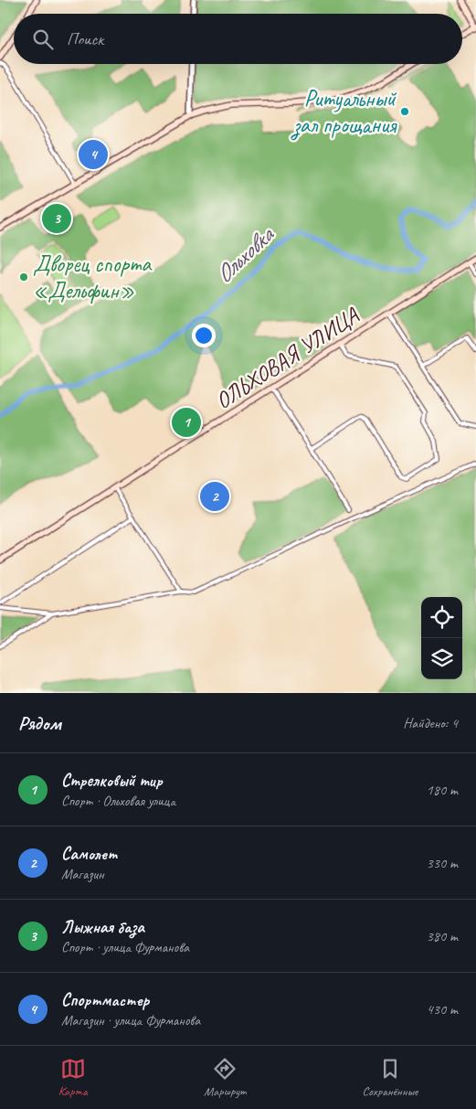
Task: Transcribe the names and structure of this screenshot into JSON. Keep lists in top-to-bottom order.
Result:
{
  "streets": {
    "main road": ["ОЛЬХОВАЯ УЛИЦА"]
  },
  "water": ["Ольховка"],
  "places": ["Ритуальный зал прощания", "Дворец спорта «Дельфин»"],
  "page": {
    "search": "Поиск",
    "pins": [
      "4",
      "3",
      "1",
      "2"
    ],
    "heading": ["Рядом", "Найдено: 4"],
    "list": [
      {
        "mark": "1",
        "name": "Стрелковый тир",
        "note": "Спорт · Ольховая улица",
        "value": "180 m"
      },
      {
        "mark": "2",
        "name": "Самолет",
        "note": "Магазин",
        "value": "330 m"
      },
      {
        "mark": "3",
        "name": "Лыжная база",
        "note": "Спорт · улица Фурманова",
        "value": "380 m"
      },
      {
        "mark": "4",
        "name": "Спортмастер",
        "note": "Магазин · улица Фурманова",
        "value": "430 m"
      }
    ],
    "nav": ["Карта", "Маршрут", "Сохранённые"]
  }
}
